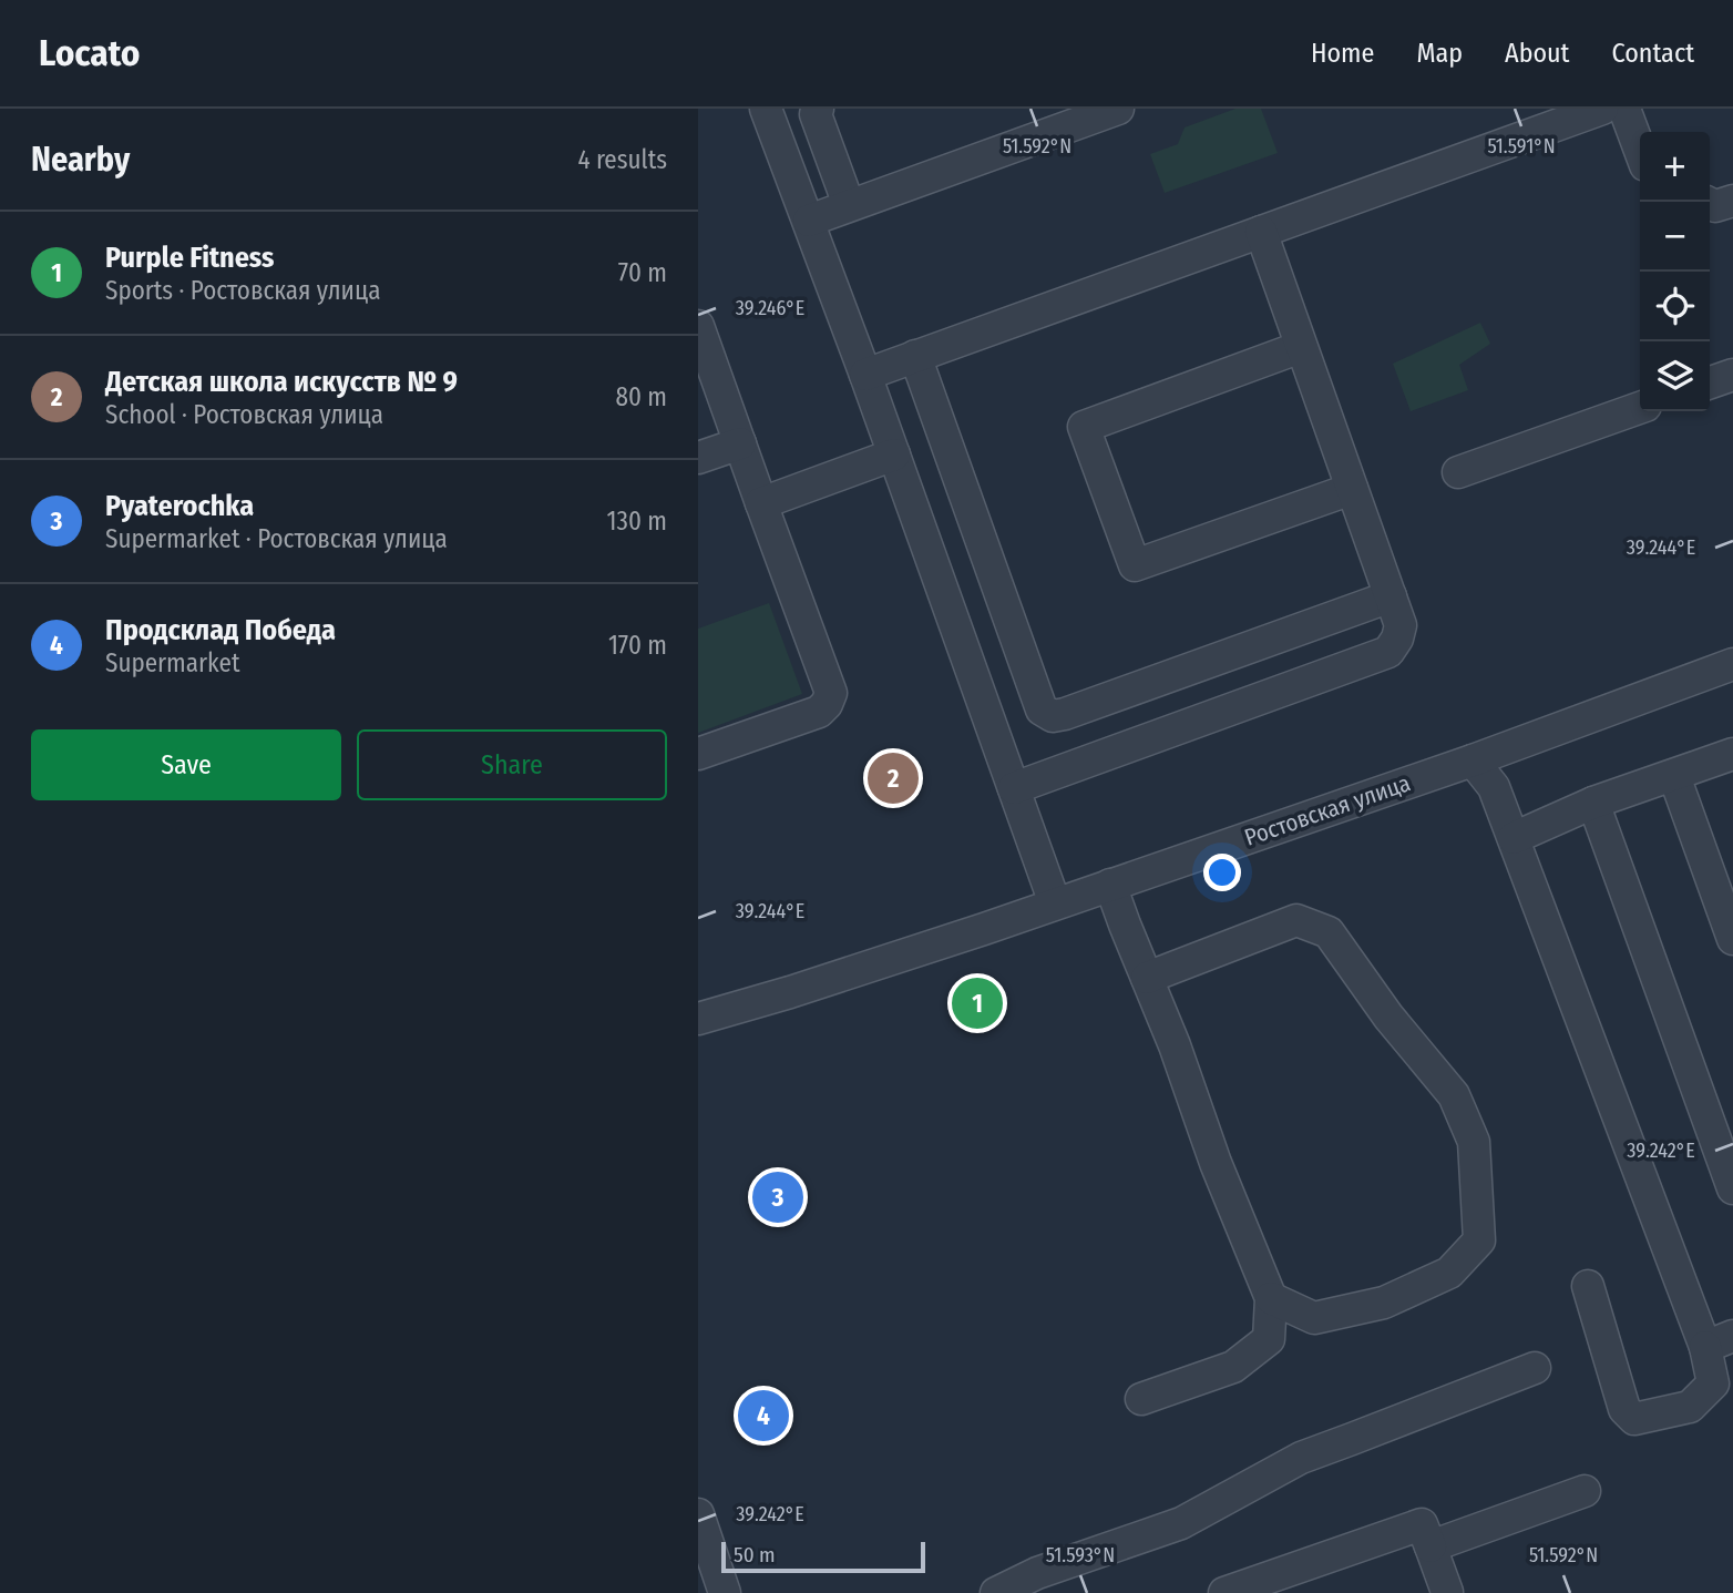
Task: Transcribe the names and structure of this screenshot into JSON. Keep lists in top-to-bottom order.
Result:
{
  "streets": {
    "street": ["Ростовская улица"]
  },
  "scale_bar": "50 m",
  "page": {
    "header": "Locato",
    "nav": [
      "Home",
      "Map",
      "About",
      "Contact"
    ],
    "heading": ["Nearby", "4 results"],
    "map_buttons": ["+", "−"],
    "list": [
      {
        "mark": "1",
        "name": "Purple Fitness",
        "note": "Sports · Ростовская улица",
        "value": "70 m"
      },
      {
        "mark": "2",
        "name": "Детская школа искусств № 9",
        "note": "School · Ростовская улица",
        "value": "80 m"
      },
      {
        "mark": "3",
        "name": "Pyaterochka",
        "note": "Supermarket · Ростовская улица",
        "value": "130 m"
      },
      {
        "mark": "4",
        "name": "Продсклад Победа",
        "note": "Supermarket",
        "value": "170 m"
      }
    ],
    "buttons": ["Save", "Share"],
    "pins": [
      "2",
      "1",
      "3",
      "4"
    ],
    "scale": "50 m"
  },
  "coordinates": [
    "51.592°N",
    "51.591°N",
    "39.246°E",
    "39.244°E",
    "39.242°E",
    "51.593°N"
  ]
}
